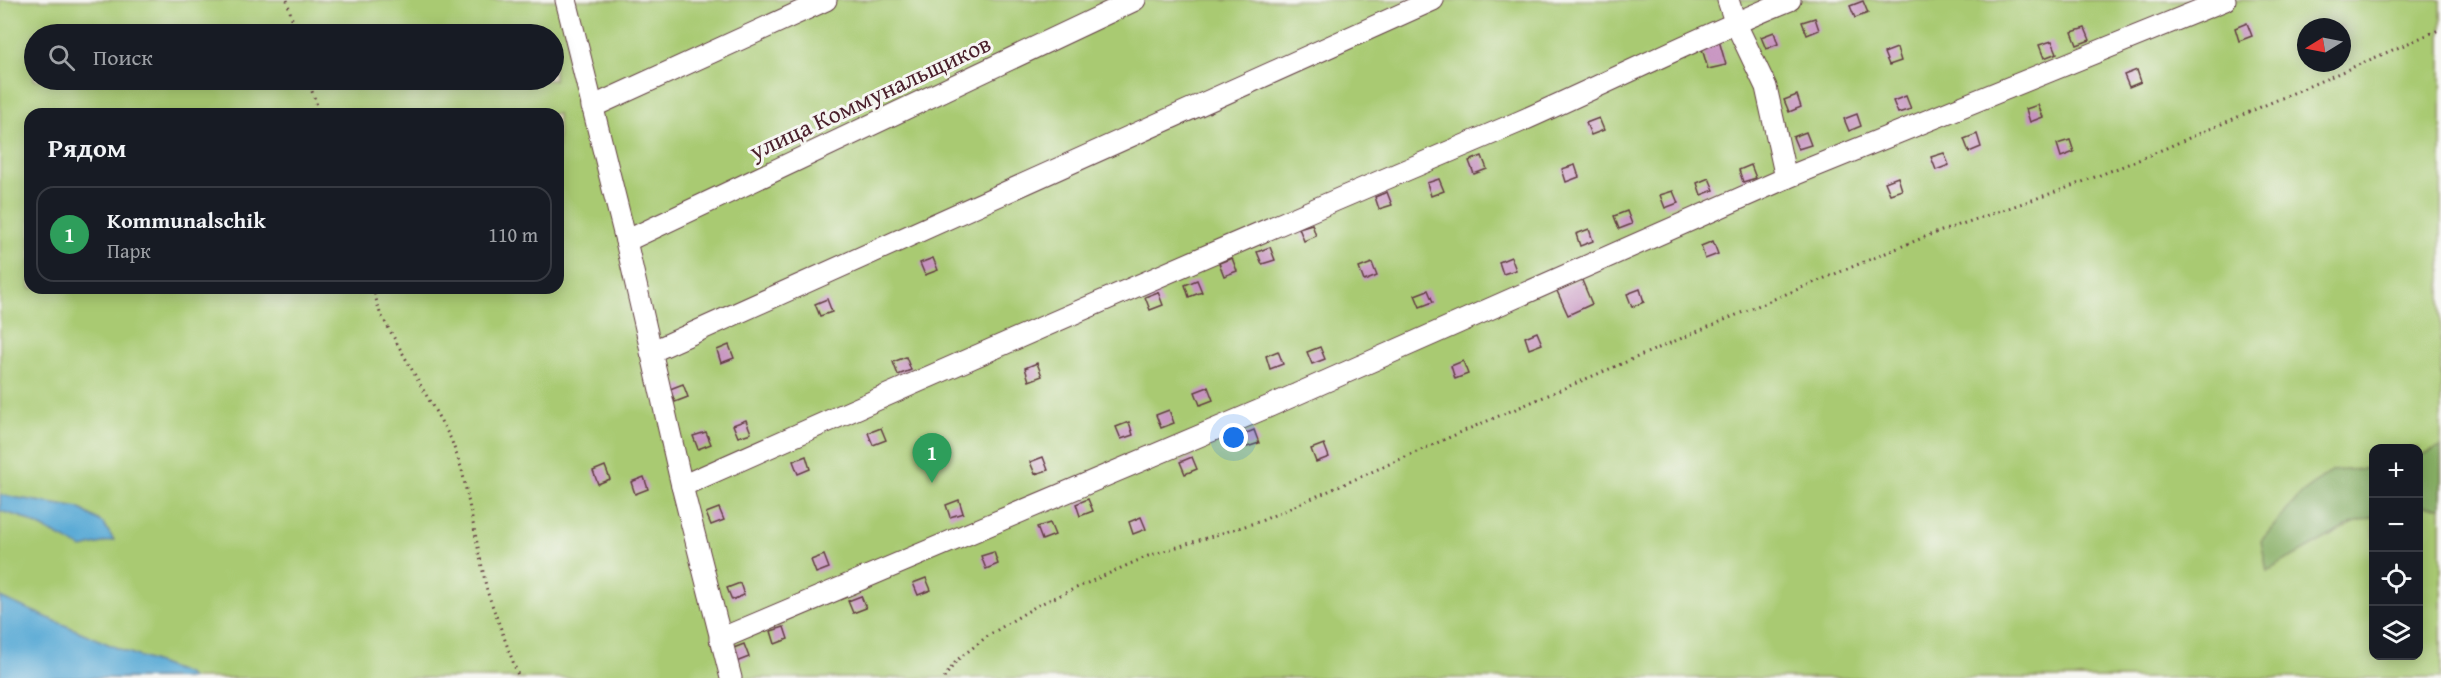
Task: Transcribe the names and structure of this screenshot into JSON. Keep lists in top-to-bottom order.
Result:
{
  "streets": {
    "street": ["улица Коммунальщиков"]
  },
  "north": "left",
  "page": {
    "search": "Поиск",
    "heading": "Рядом",
    "list": [
      {
        "mark": "1",
        "name": "Kommunalschik",
        "note": "Парк",
        "value": "110 m"
      }
    ],
    "pins": "1",
    "map_buttons": ["+", "−"]
  }
}
